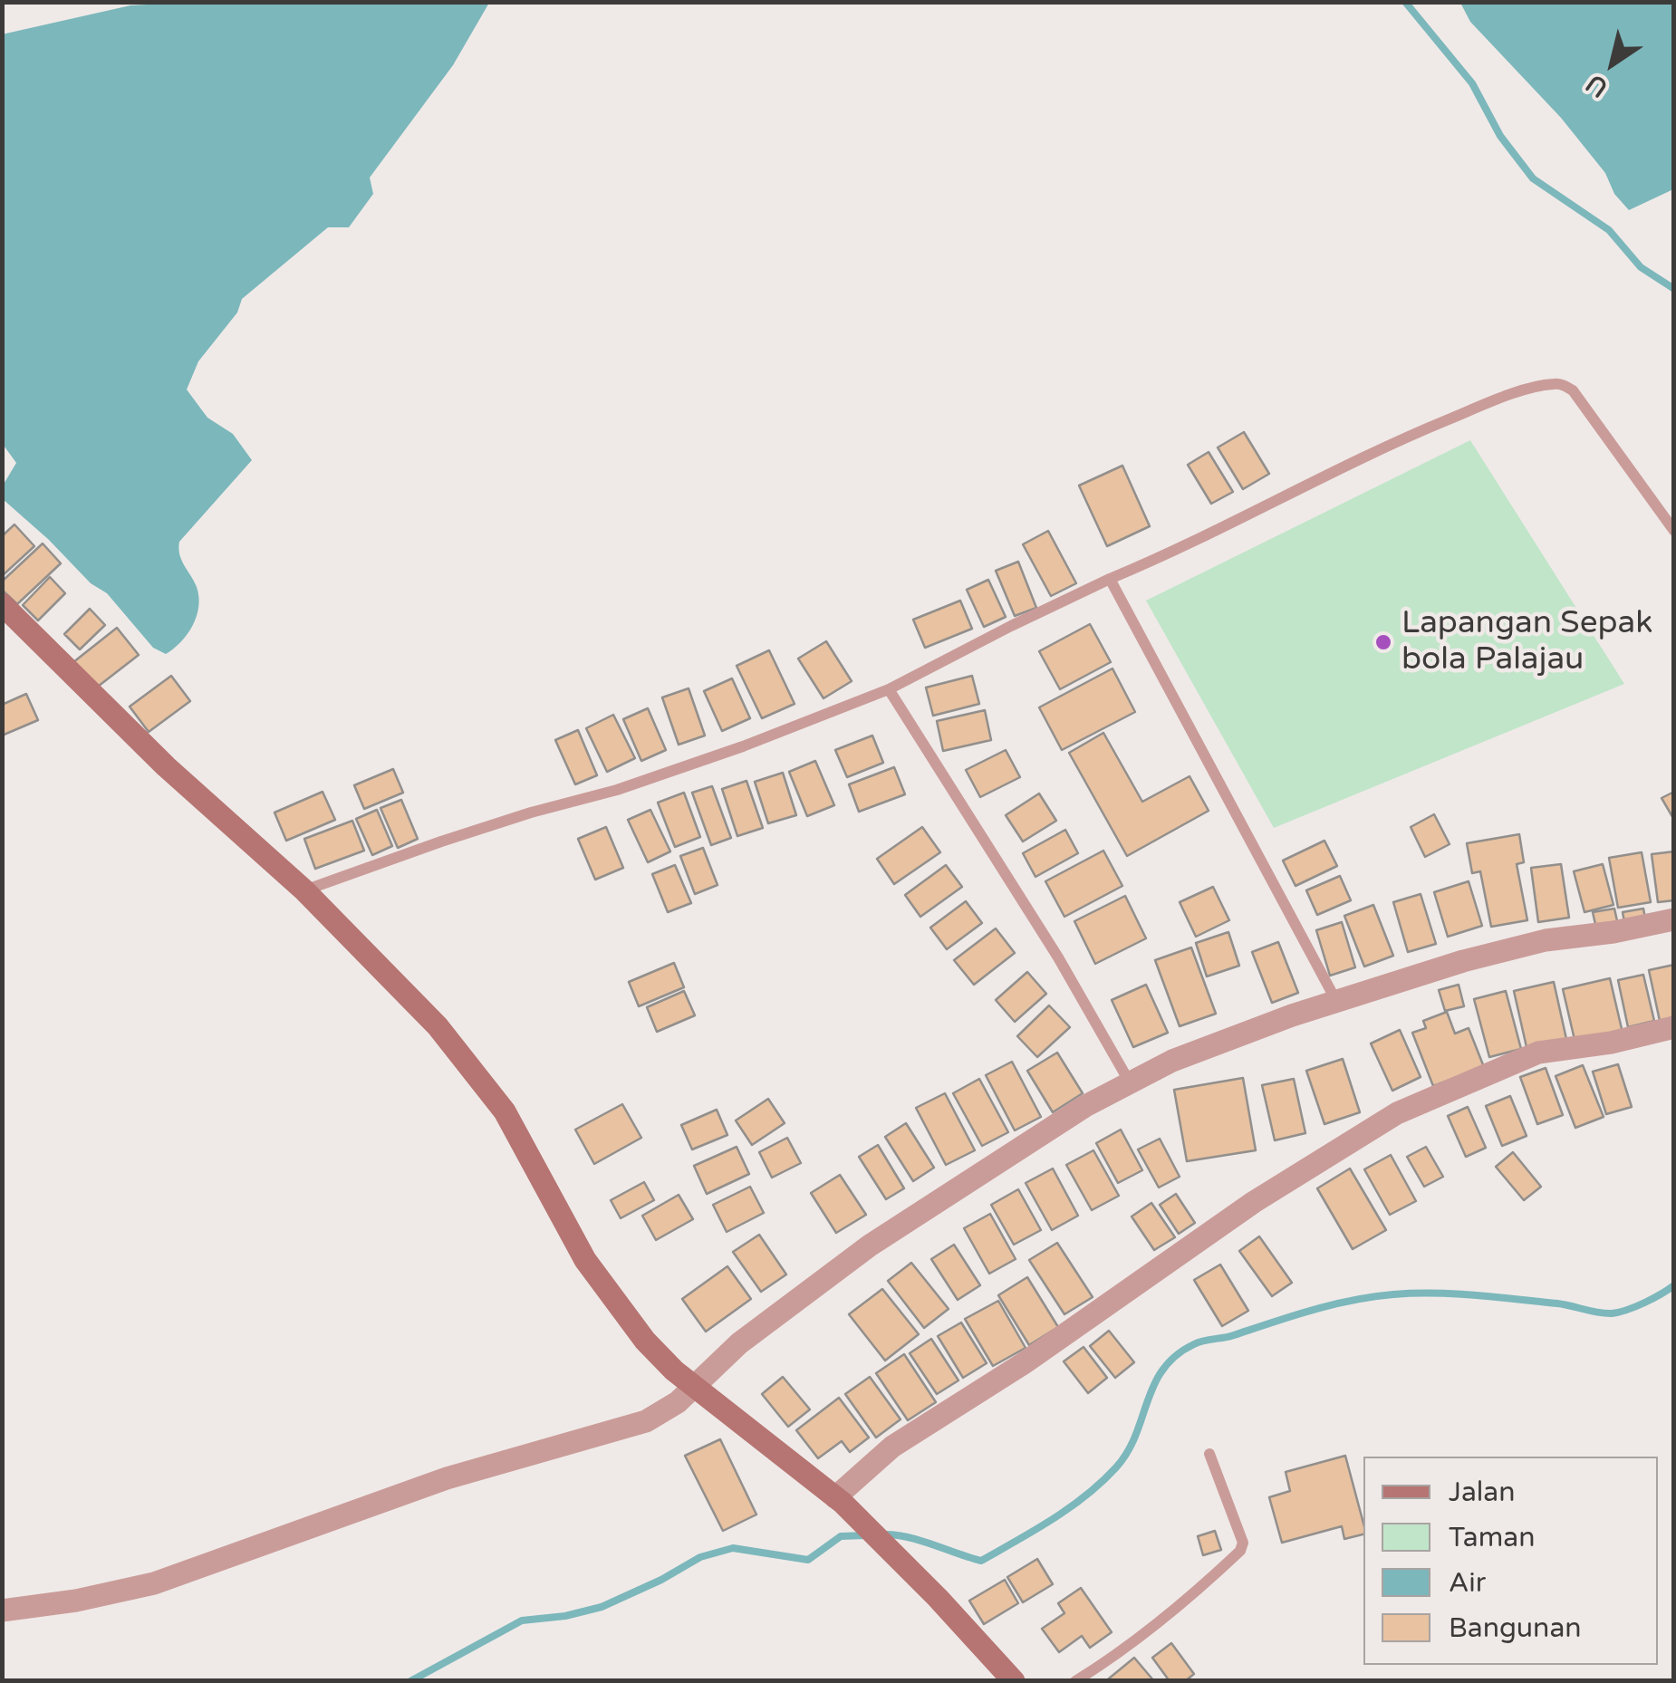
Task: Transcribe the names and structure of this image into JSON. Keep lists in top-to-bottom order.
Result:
{
  "places": ["Lapangan Sepak bola Palajau"],
  "legend": [
    "Jalan",
    "Taman",
    "Air",
    "Bangunan"
  ],
  "north": "bottom left"
}
